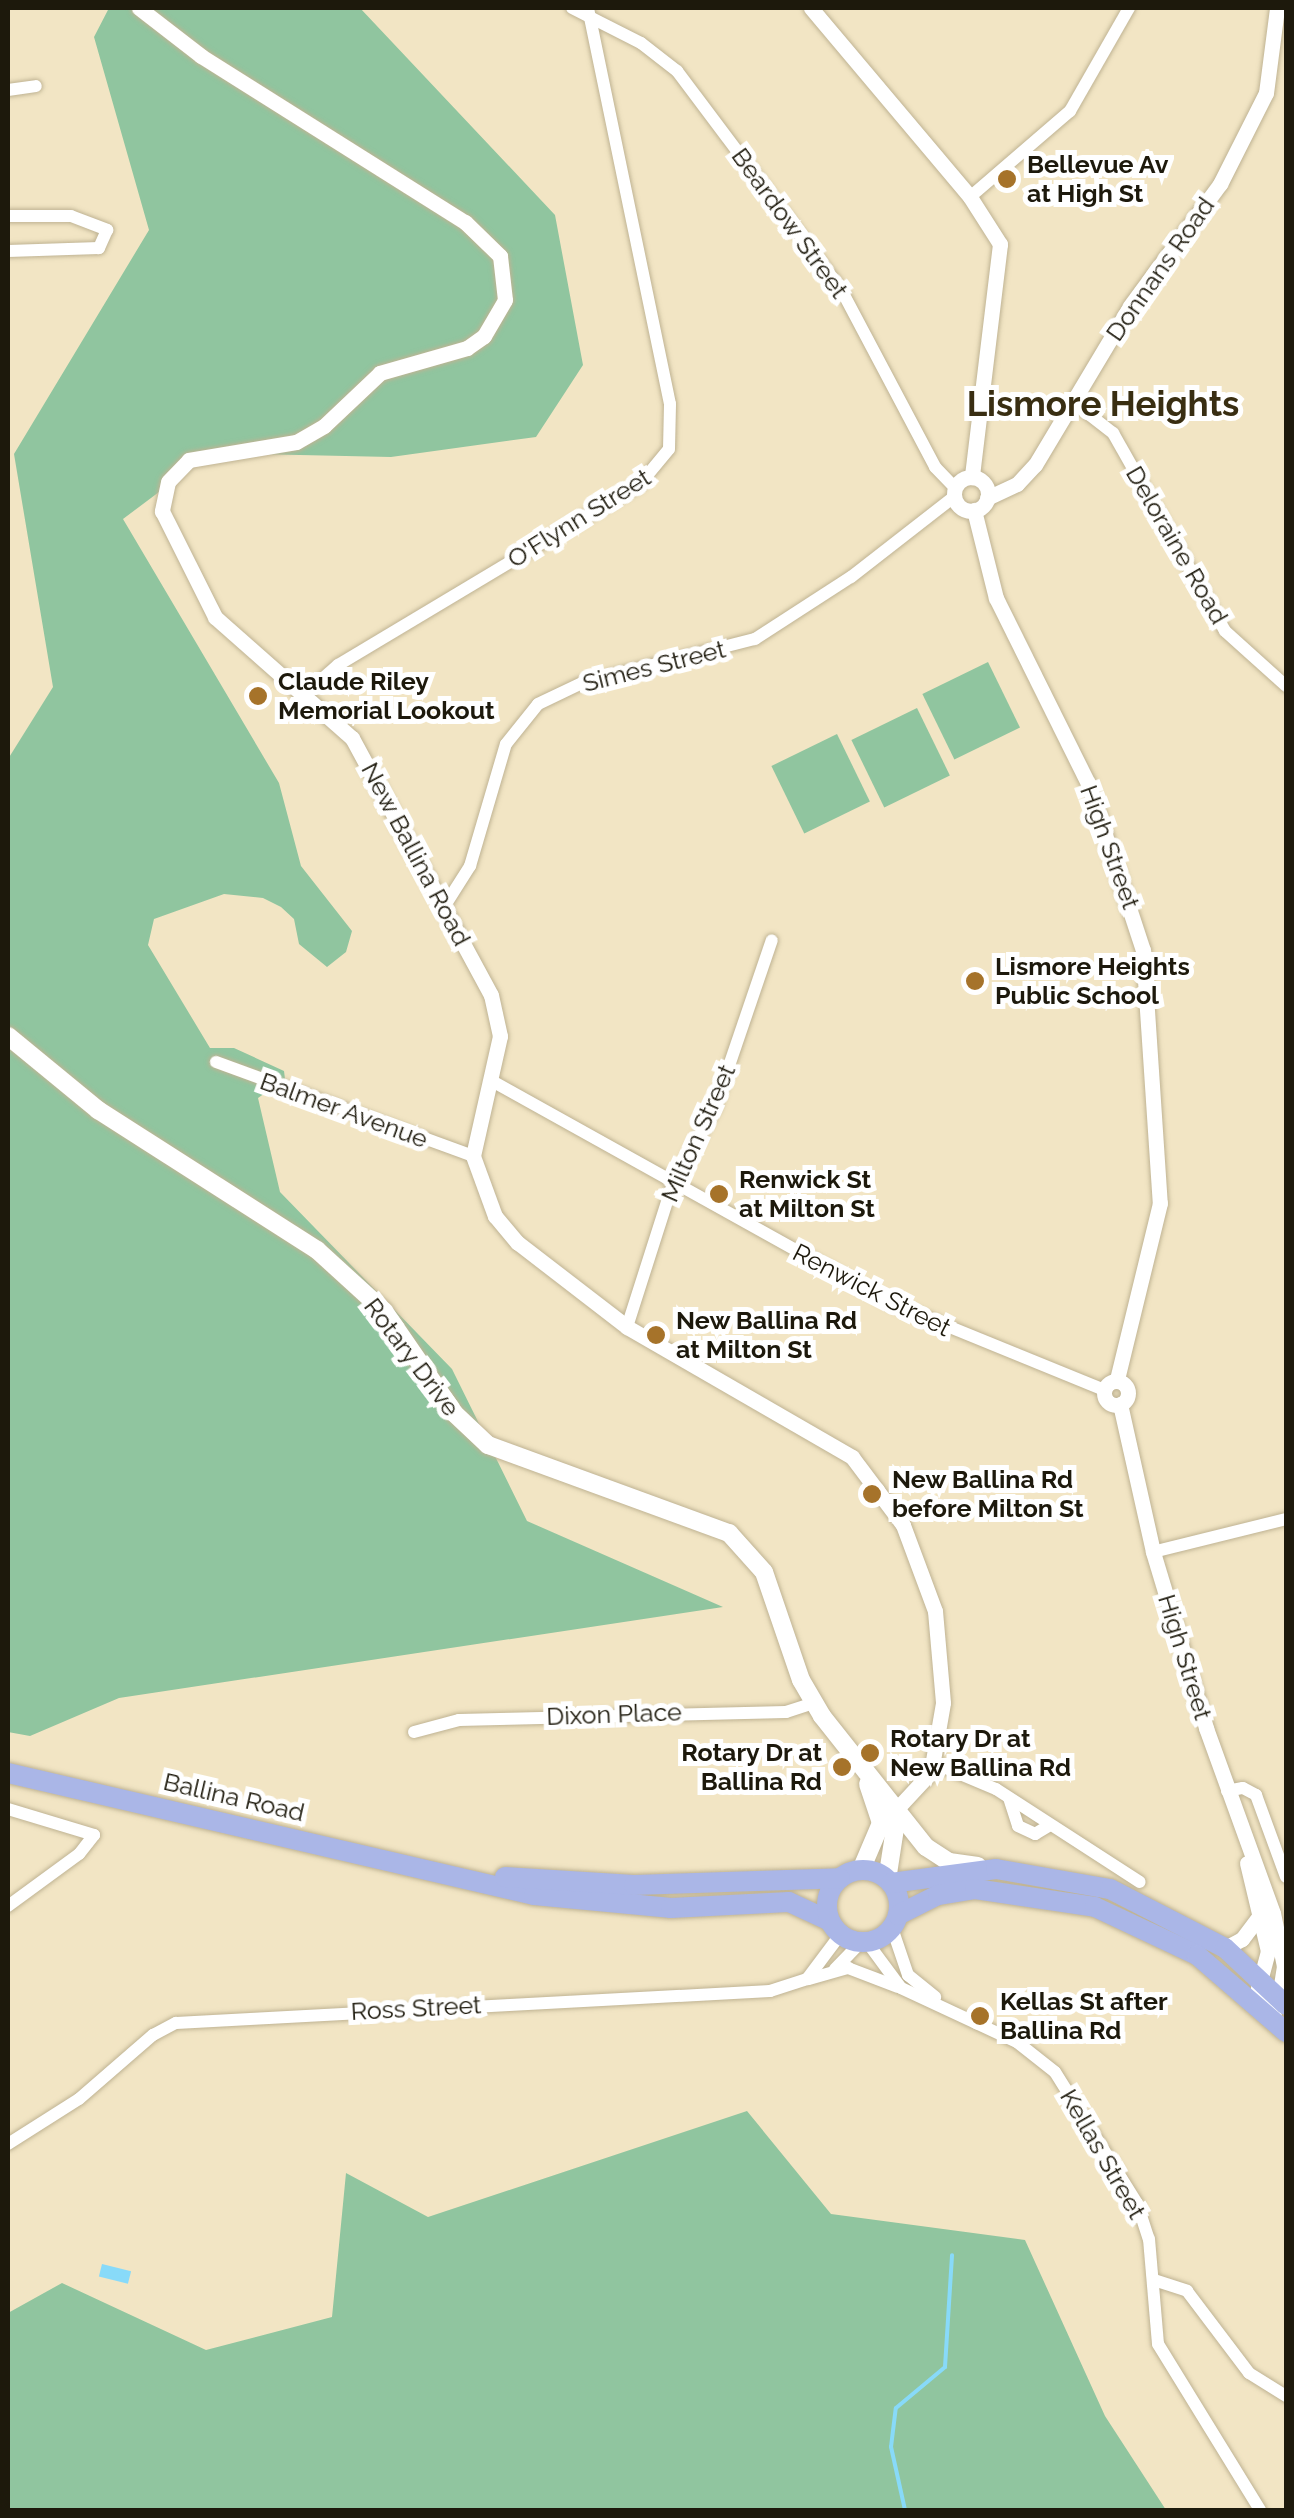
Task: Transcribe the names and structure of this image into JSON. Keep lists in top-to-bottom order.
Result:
{
  "streets": {
    "main road": ["Rotary Drive", "Ballina Road"],
    "street": [
      "Beardow Street",
      "Donnans Road",
      "O'Flynn Street",
      "Deloraine Road",
      "Simes Street",
      "High Street",
      "New Ballina Road",
      "Balmer Avenue",
      "Milton Street",
      "Renwick Street",
      "Dixon Place",
      "Ross Street",
      "Kellas Street"
    ]
  },
  "crossings": [
    ["Beardow Street", "O'Flynn Street"],
    ["Beardow Street", "Simes Street"],
    ["Donnans Road", "Deloraine Road"],
    ["Donnans Road", "High Street"],
    ["O'Flynn Street", "New Ballina Road"],
    ["Simes Street", "New Ballina Road"],
    ["High Street", "Renwick Street"],
    ["New Ballina Road", "Balmer Avenue"],
    ["New Ballina Road", "Renwick Street"],
    ["Milton Street", "Renwick Street"],
    ["Rotary Drive", "Dixon Place"],
    ["Ballina Road", "Kellas Street"]
  ],
  "districts": ["Lismore Heights"],
  "places": [
    "Bellevue Av at High St",
    "Claude Riley Memorial Lookout",
    "Lismore Heights Public School",
    "Renwick St at Milton St",
    "New Ballina Rd at Milton St",
    "New Ballina Rd before Milton St",
    "Rotary Dr at New Ballina Rd",
    "Rotary Dr at Ballina Rd",
    "Kellas St after Ballina Rd"
  ]
}
